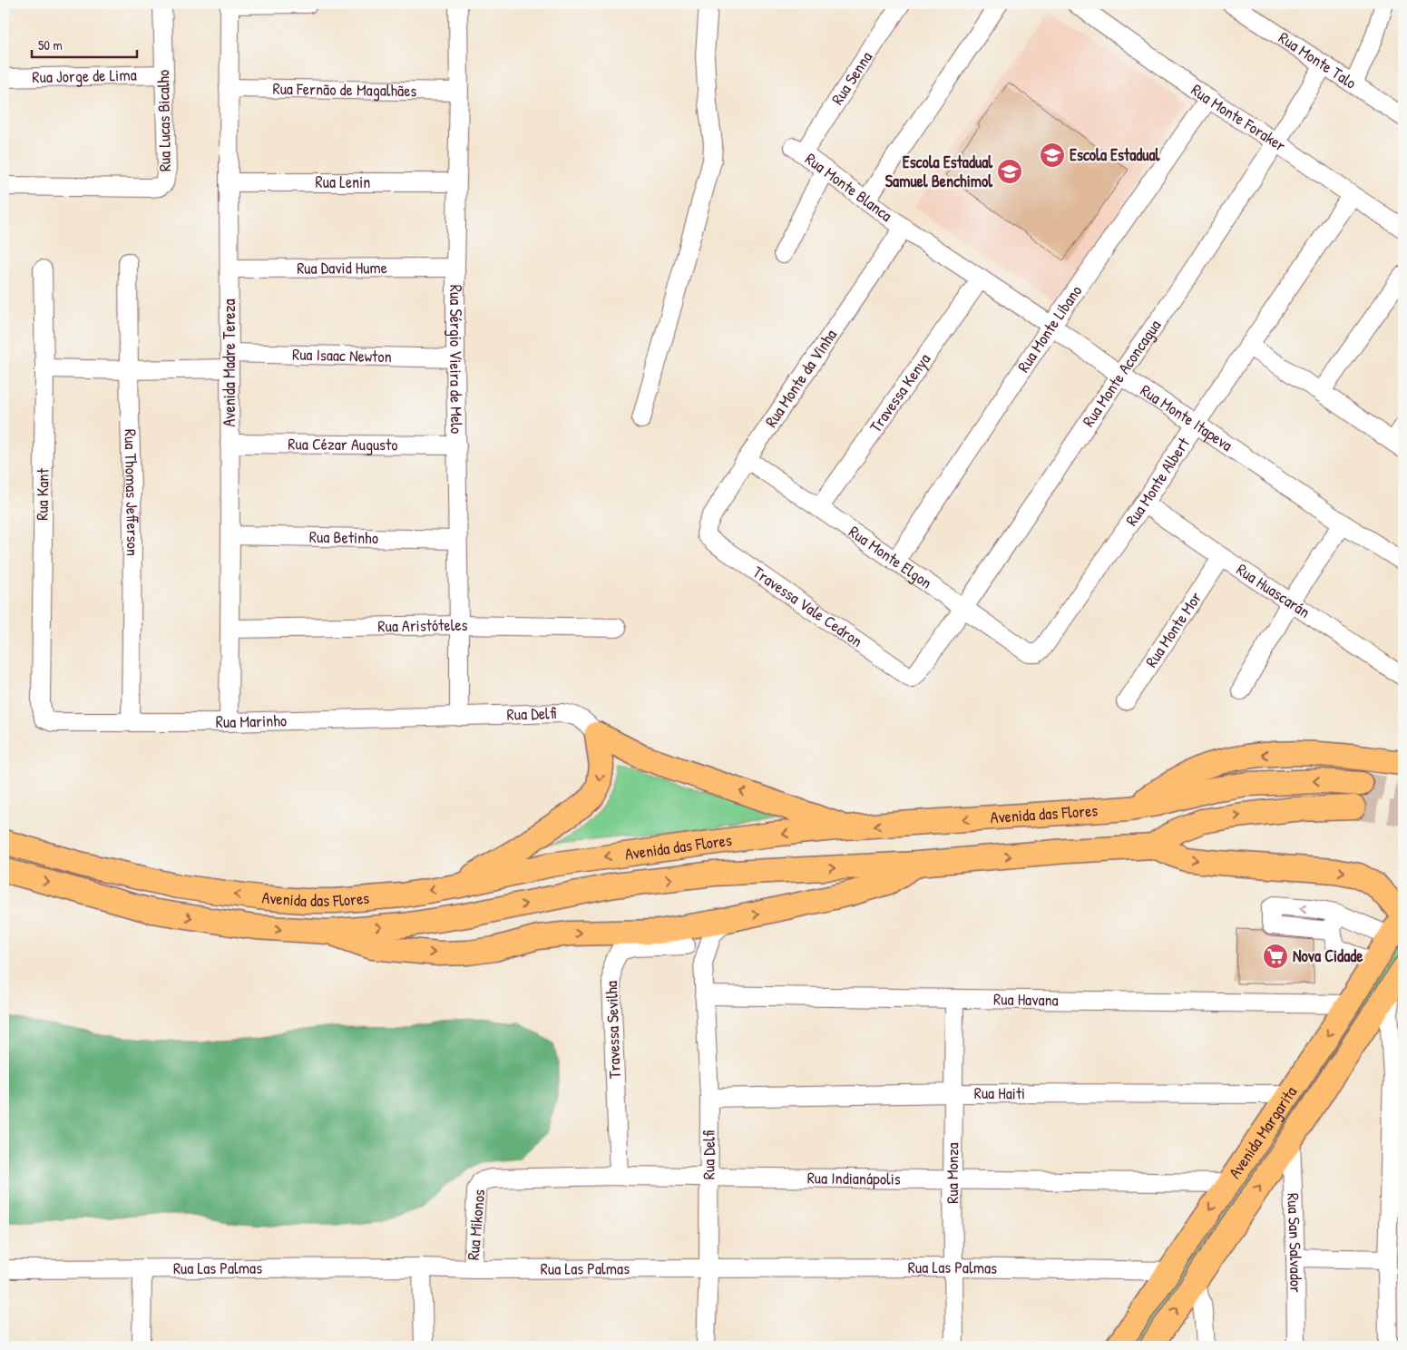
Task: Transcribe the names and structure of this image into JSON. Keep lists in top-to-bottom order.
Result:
{
  "streets": {
    "main road": ["Avenida das Flores", "Avenida Margarita"],
    "street": [
      "Rua Monte Talo",
      "Rua Jorge de Lima",
      "Rua Senna",
      "Rua Fernão de Magalhães",
      "Rua Monte Foraker",
      "Rua Lucas Bicalho",
      "Rua Lenin",
      "Rua Monte Blanca",
      "Rua David Hume",
      "Rua Monte Libano",
      "Rua Isaac Newton",
      "Rua Sérgio Vieira de Melo",
      "Avenida Madre Tereza",
      "Rua Monte Aconcagua",
      "Rua Monte da Vinha",
      "Travessa Kenya",
      "Rua Monte Itapeva",
      "Rua Cézar Augusto",
      "Rua Monte Albert",
      "Rua Thomas Jefferson",
      "Rua Kant",
      "Rua Betinho",
      "Rua Monte Elgon",
      "Rua Huascarán",
      "Travessa Vale Cedron",
      "Rua Aristóteles",
      "Rua Monte Mor",
      "Rua Delfi",
      "Rua Marinho",
      "Rua Havana",
      "Travessa Sevilha",
      "Rua Haiti",
      "Rua Monza",
      "Rua Indianápolis",
      "Rua Mikonos",
      "Rua San Salvador",
      "Rua Las Palmas"
    ]
  },
  "crossings": [
    ["Rua Monte Talo", "Rua Monte Aconcagua"],
    ["Rua Jorge de Lima", "Rua Lucas Bicalho"],
    ["Rua Senna", "Rua Monte Blanca"],
    ["Rua Fernão de Magalhães", "Rua Sérgio Vieira de Melo"],
    ["Rua Fernão de Magalhães", "Avenida Madre Tereza"],
    ["Rua Monte Foraker", "Rua Monte Libano"],
    ["Rua Monte Foraker", "Rua Monte Aconcagua"],
    ["Rua Monte Foraker", "Rua Monte Albert"],
    ["Rua Lenin", "Rua Sérgio Vieira de Melo"],
    ["Rua Lenin", "Avenida Madre Tereza"],
    ["Rua Monte Blanca", "Rua Monte da Vinha"],
    ["Rua Monte Blanca", "Rua Monte Itapeva"],
    ["Rua David Hume", "Rua Sérgio Vieira de Melo"],
    ["Rua David Hume", "Avenida Madre Tereza"],
    ["Rua Monte Libano", "Rua Monte Itapeva"],
    ["Rua Monte Libano", "Rua Monte Elgon"],
    ["Rua Isaac Newton", "Rua Sérgio Vieira de Melo"],
    ["Rua Isaac Newton", "Avenida Madre Tereza"],
    ["Rua Isaac Newton", "Rua Thomas Jefferson"],
    ["Rua Isaac Newton", "Rua Kant"],
    ["Rua Sérgio Vieira de Melo", "Rua Cézar Augusto"],
    ["Rua Sérgio Vieira de Melo", "Rua Betinho"],
    ["Rua Sérgio Vieira de Melo", "Rua Aristóteles"],
    ["Rua Sérgio Vieira de Melo", "Rua Delfi"],
    ["Rua Sérgio Vieira de Melo", "Rua Marinho"],
    ["Avenida Madre Tereza", "Rua Cézar Augusto"],
    ["Avenida Madre Tereza", "Rua Betinho"],
    ["Avenida Madre Tereza", "Rua Aristóteles"],
    ["Avenida Madre Tereza", "Rua Marinho"],
    ["Rua Monte Aconcagua", "Rua Monte Itapeva"],
    ["Rua Monte Aconcagua", "Rua Monte Elgon"],
    ["Rua Monte Aconcagua", "Travessa Vale Cedron"],
    ["Rua Monte da Vinha", "Rua Monte Itapeva"],
    ["Rua Monte da Vinha", "Rua Monte Elgon"],
    ["Rua Monte da Vinha", "Travessa Vale Cedron"],
    ["Travessa Kenya", "Rua Monte Itapeva"],
    ["Travessa Kenya", "Rua Monte Elgon"],
    ["Rua Monte Itapeva", "Rua Monte Albert"],
    ["Rua Monte Albert", "Rua Monte Elgon"],
    ["Rua Monte Albert", "Rua Huascarán"],
    ["Rua Thomas Jefferson", "Rua Marinho"],
    ["Rua Kant", "Rua Marinho"],
    ["Rua Huascarán", "Rua Monte Mor"],
    ["Rua Delfi", "Rua Marinho"],
    ["Rua Delfi", "Rua Havana"],
    ["Rua Delfi", "Rua Haiti"],
    ["Rua Delfi", "Rua Indianápolis"],
    ["Rua Delfi", "Rua Las Palmas"],
    ["Rua Havana", "Avenida Margarita"],
    ["Rua Havana", "Rua Monza"],
    ["Travessa Sevilha", "Rua Indianápolis"],
    ["Rua Haiti", "Avenida Margarita"],
    ["Rua Haiti", "Rua Monza"],
    ["Avenida Margarita", "Rua Indianápolis"],
    ["Avenida Margarita", "Rua San Salvador"],
    ["Avenida Margarita", "Rua Las Palmas"],
    ["Rua Monza", "Rua Indianápolis"],
    ["Rua Monza", "Rua Las Palmas"],
    ["Rua Indianápolis", "Rua Mikonos"],
    ["Rua Mikonos", "Rua Las Palmas"]
  ],
  "places": {
    "school or university": ["Escola Estadual", "Escola Estadual Samuel Benchimol"],
    "supermarket": ["Nova Cidade"]
  },
  "scale_bar": "50 m"
}
